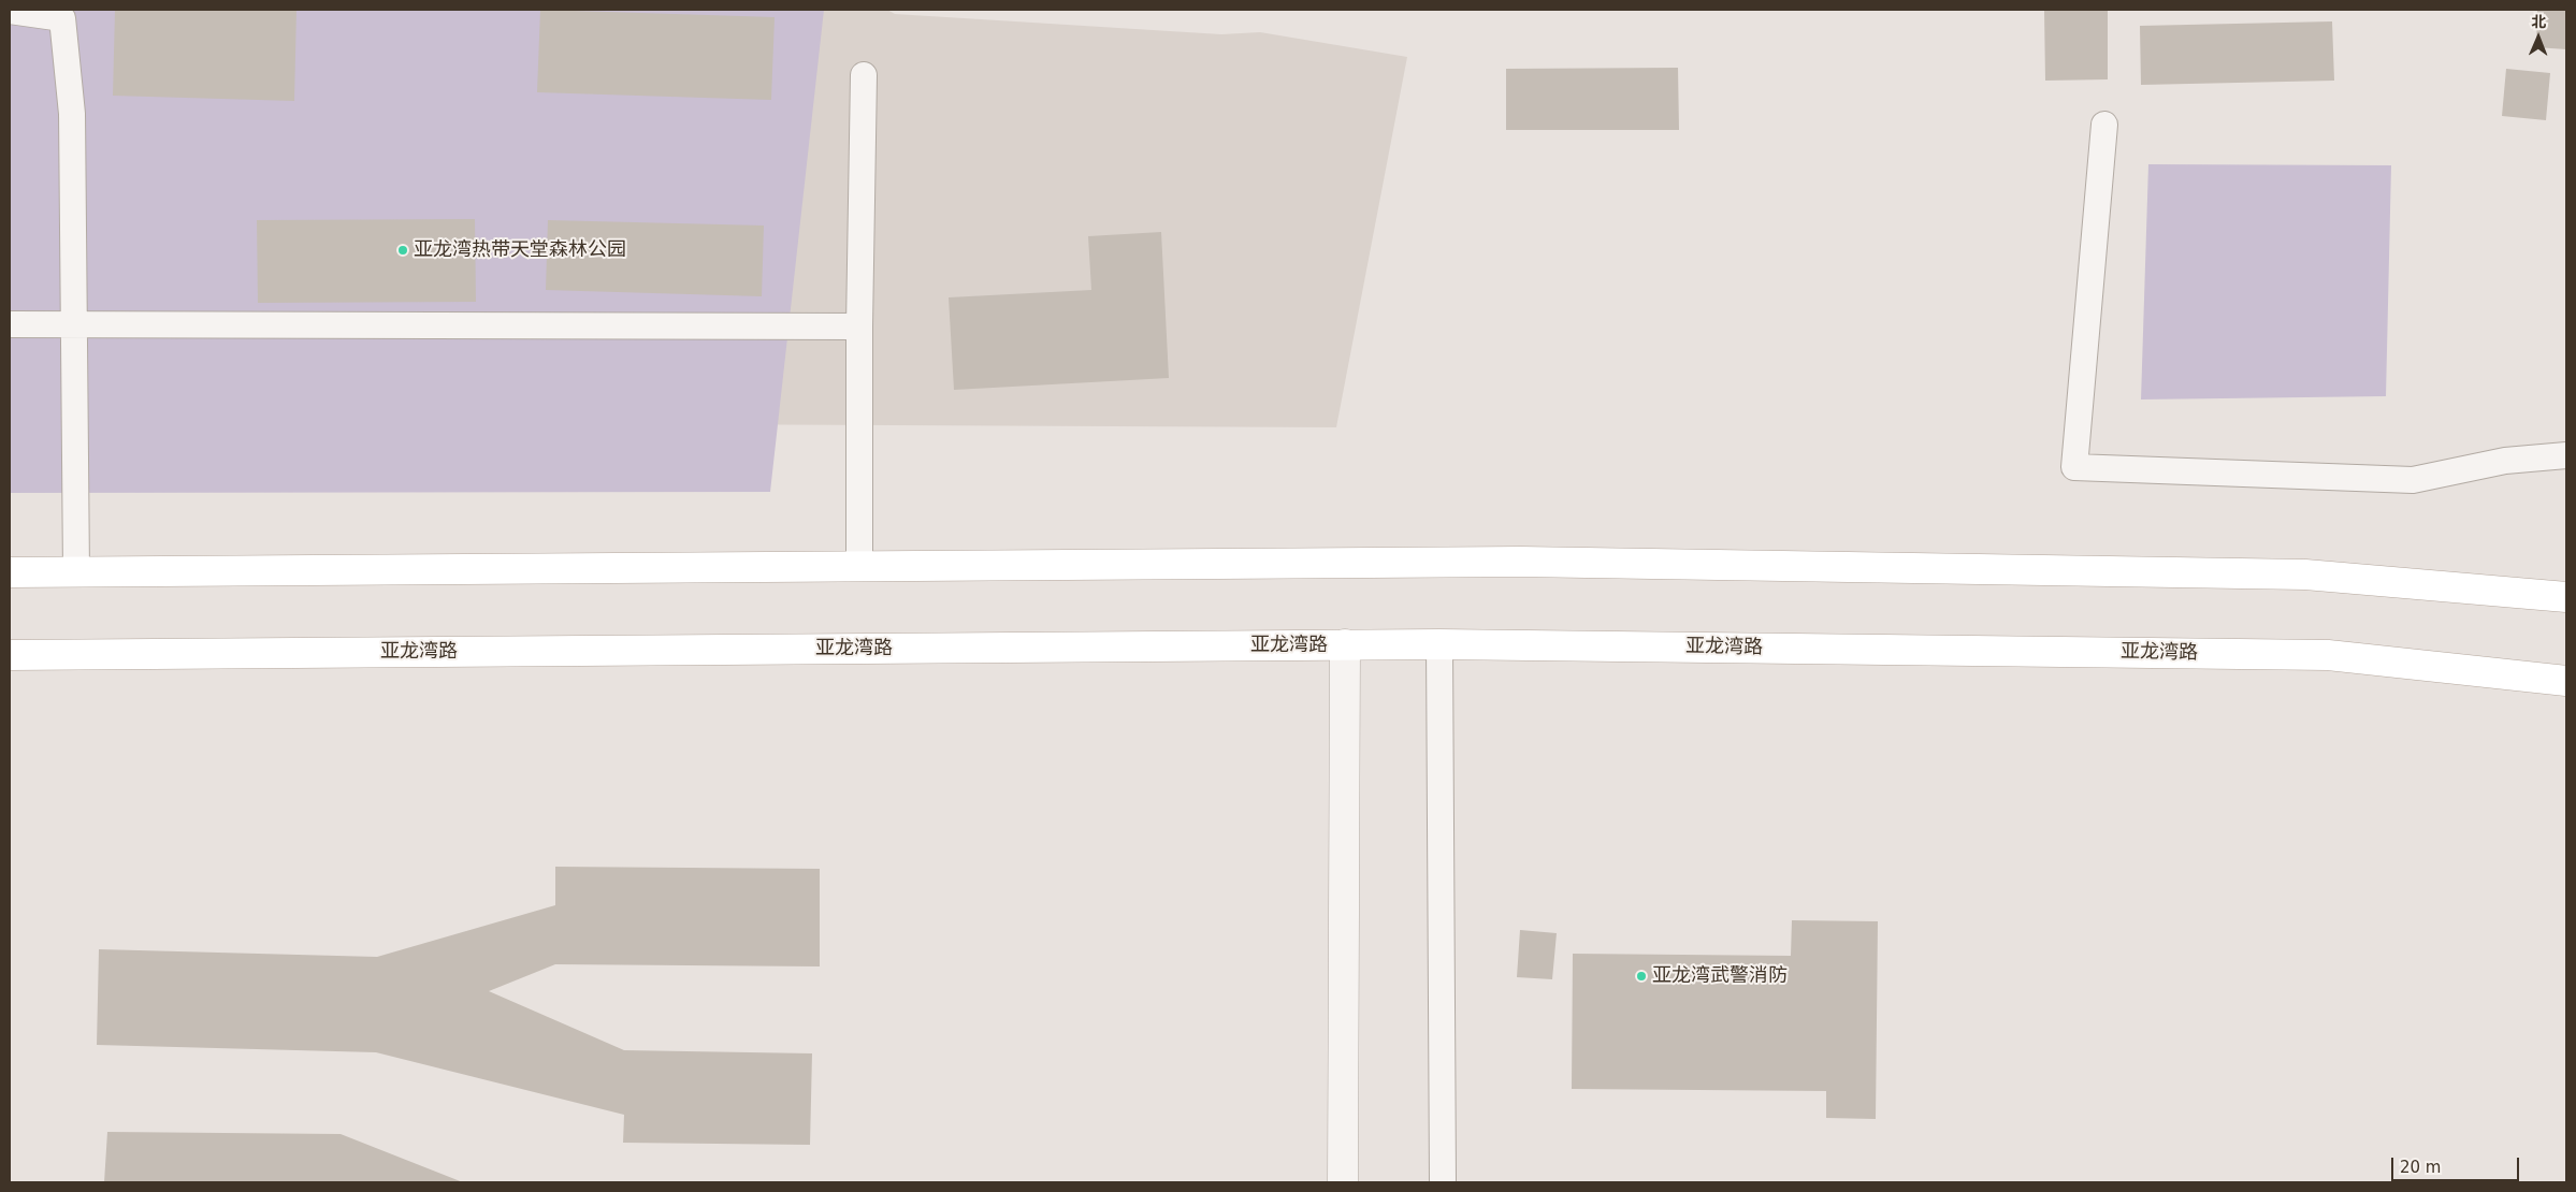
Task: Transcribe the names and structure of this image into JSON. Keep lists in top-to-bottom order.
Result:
{
  "streets": {
    "main road": ["亚龙湾路"]
  },
  "places": ["亚龙湾热带天堂森林公园", "亚龙湾武警消防"],
  "scale_bar": "20 m",
  "north": "top"
}
